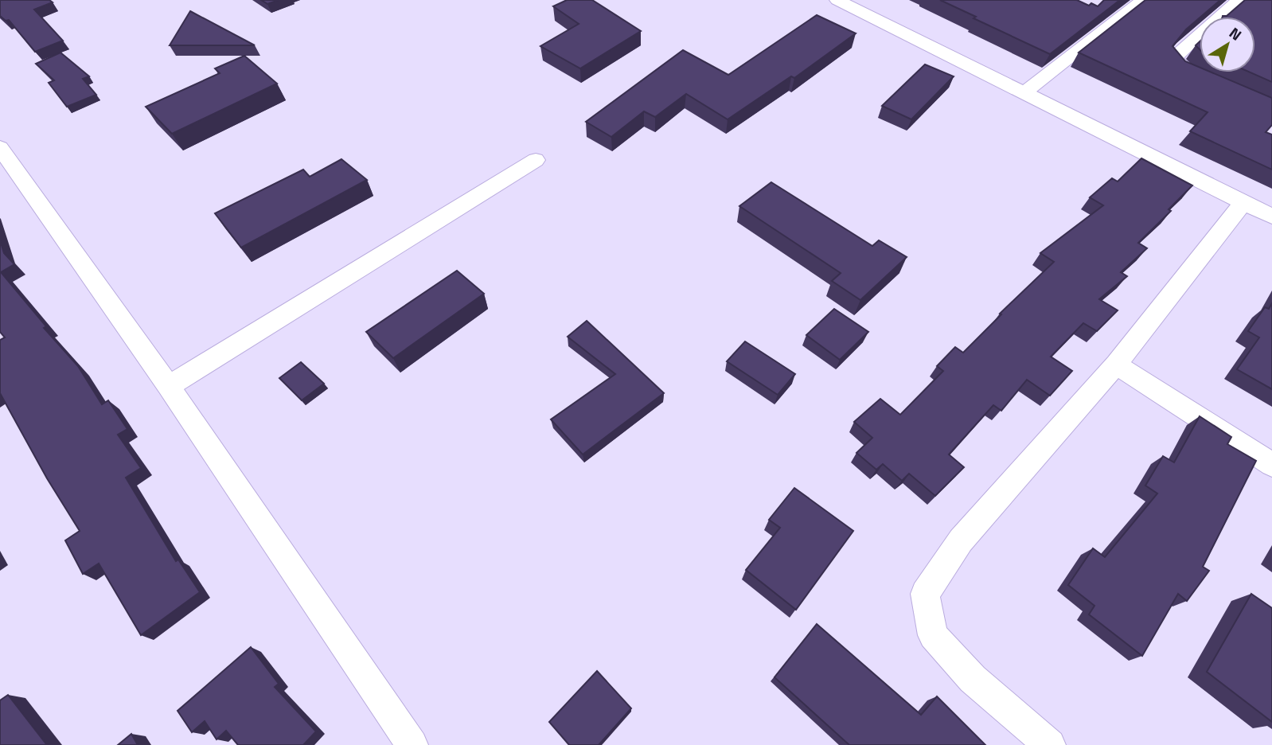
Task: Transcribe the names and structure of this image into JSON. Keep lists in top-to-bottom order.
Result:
{
  "north": "top right"
}
